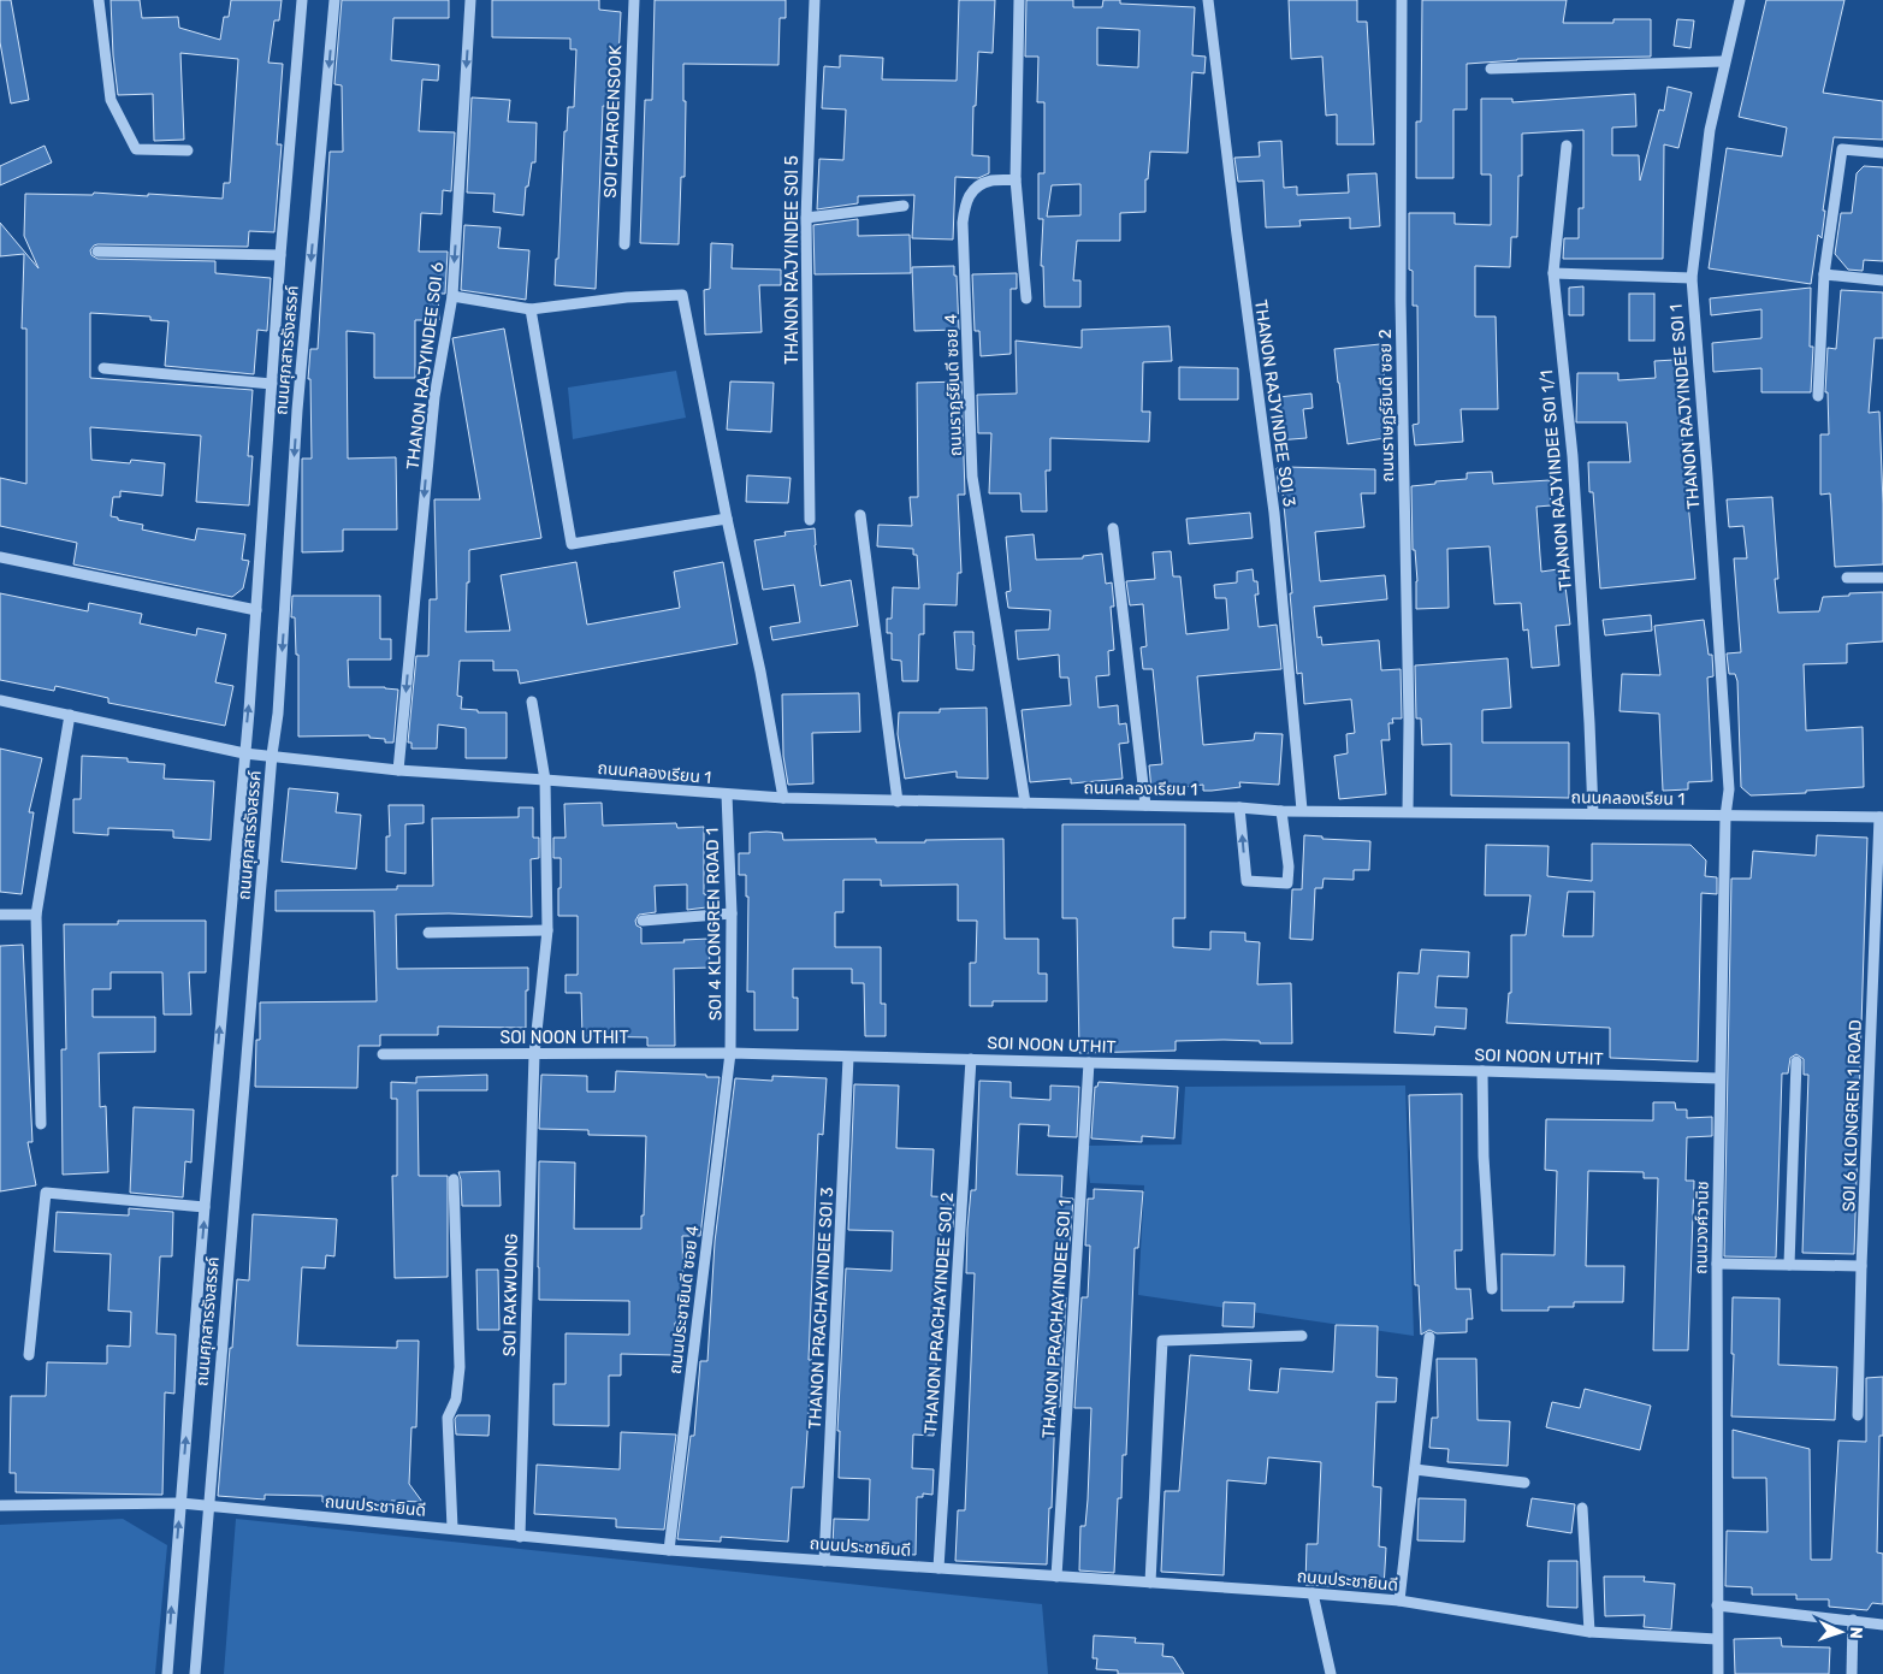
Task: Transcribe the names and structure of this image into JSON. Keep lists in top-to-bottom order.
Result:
{
  "streets": {
    "street": [
      "SOI CHAROENSOOK",
      "THANON RAJYINDEE SOI 5",
      "ถนนศุภสารรังสรรค์",
      "THANON RAJYINDEE SOI 6",
      "ถนนราฎร์ยินดี ซอย 4",
      "THANON RAJYINDEE SOI 3",
      "ถนนราษฏร์ยินดี ซอย 2",
      "THANON RAJYINDEE SOI 1",
      "THANON RAJYINDEE SOI 1/1",
      "ถนนคลองเรียน 1",
      "SOI 4 KLONGREN ROAD 1",
      "SOI NOON UTHIT",
      "SOI 6 KLONGREN 1 ROAD",
      "ถนนวงศ์วานิช",
      "SOI RAKWUONG",
      "ถนนประชายินดี ซอย 4",
      "THANON PRACHAYINDEE SOI 3",
      "THANON PRACHAYINDEE SOI 2",
      "THANON PRACHAYINDEE SOI 1",
      "ถนนประชายินดี"
    ]
  },
  "crossings": [
    ["ถนนศุภสารรังสรรค์", "ถนนคลองเรียน 1"],
    ["ถนนศุภสารรังสรรค์", "ถนนประชายินดี"],
    ["THANON RAJYINDEE SOI 6", "ถนนคลองเรียน 1"],
    ["ถนนราฎร์ยินดี ซอย 4", "ถนนคลองเรียน 1"],
    ["THANON RAJYINDEE SOI 3", "ถนนคลองเรียน 1"],
    ["ถนนราษฏร์ยินดี ซอย 2", "ถนนคลองเรียน 1"],
    ["THANON RAJYINDEE SOI 1", "ถนนคลองเรียน 1"],
    ["THANON RAJYINDEE SOI 1", "ถนนวงศ์วานิช"],
    ["THANON RAJYINDEE SOI 1/1", "ถนนคลองเรียน 1"],
    ["ถนนคลองเรียน 1", "SOI 4 KLONGREN ROAD 1"],
    ["ถนนคลองเรียน 1", "SOI 6 KLONGREN 1 ROAD"],
    ["ถนนคลองเรียน 1", "ถนนวงศ์วานิช"],
    ["ถนนคลองเรียน 1", "SOI RAKWUONG"],
    ["SOI 4 KLONGREN ROAD 1", "SOI NOON UTHIT"],
    ["SOI 4 KLONGREN ROAD 1", "ถนนประชายินดี ซอย 4"],
    ["SOI NOON UTHIT", "ถนนวงศ์วานิช"],
    ["SOI NOON UTHIT", "SOI RAKWUONG"],
    ["SOI NOON UTHIT", "ถนนประชายินดี ซอย 4"],
    ["SOI NOON UTHIT", "THANON PRACHAYINDEE SOI 3"],
    ["SOI NOON UTHIT", "THANON PRACHAYINDEE SOI 2"],
    ["SOI NOON UTHIT", "THANON PRACHAYINDEE SOI 1"],
    ["ถนนวงศ์วานิช", "ถนนประชายินดี"],
    ["SOI RAKWUONG", "ถนนประชายินดี"],
    ["ถนนประชายินดี ซอย 4", "ถนนประชายินดี"],
    ["THANON PRACHAYINDEE SOI 3", "ถนนประชายินดี"],
    ["THANON PRACHAYINDEE SOI 2", "ถนนประชายินดี"],
    ["THANON PRACHAYINDEE SOI 1", "ถนนประชายินดี"]
  ],
  "one_way": ["THANON RAJYINDEE SOI 6"],
  "north": "right"
}
